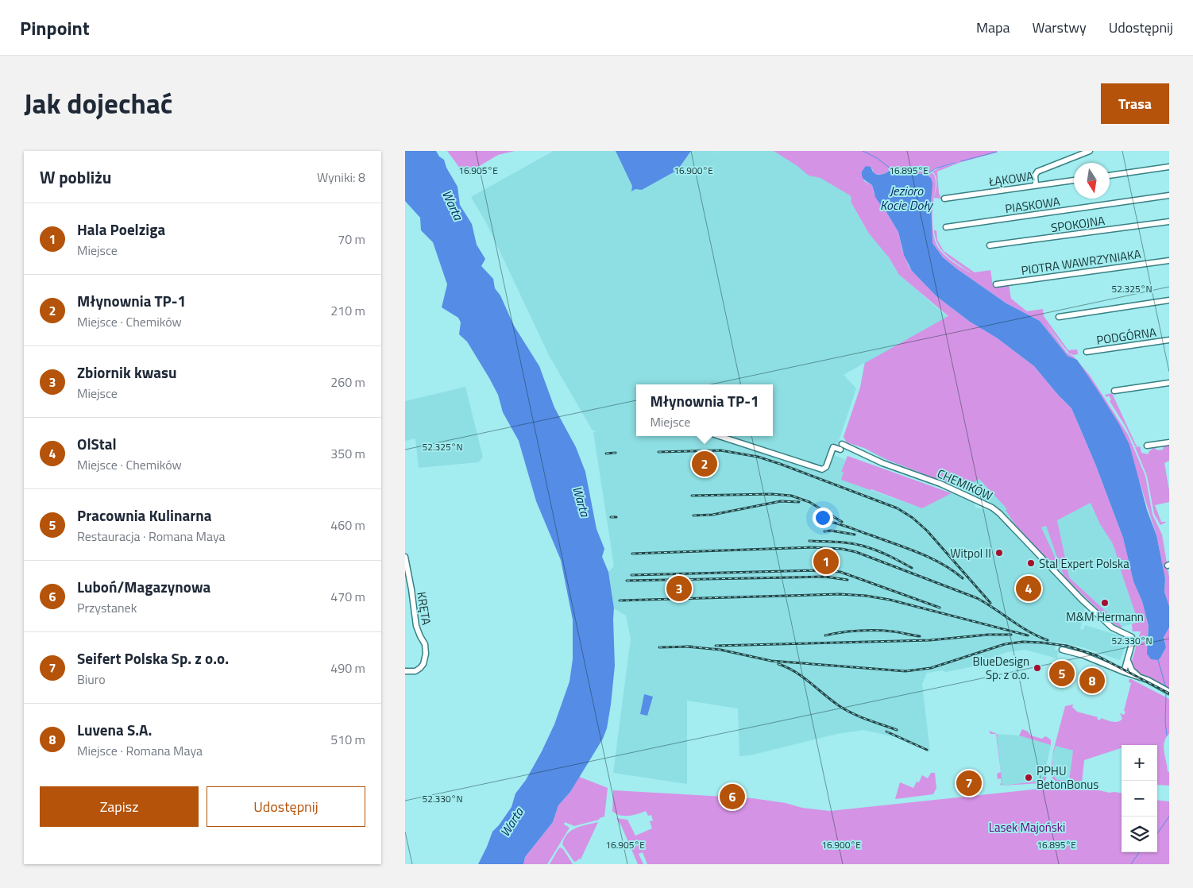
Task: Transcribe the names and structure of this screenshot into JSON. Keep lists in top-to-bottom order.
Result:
{
  "streets": {
    "street": [
      "ŁĄKOWA",
      "PIASKOWA",
      "SPOKOJNA",
      "PIOTRA WAWRZYNIAKA",
      "PODGÓRNA",
      "CHEMIKÓW",
      "KRĘTA"
    ]
  },
  "water": ["Jezioro Kocie Doły", "Warta"],
  "parks": ["Lasek Majoński"],
  "places": [
    "Witpol II",
    "Stal Expert Polska",
    "M&M Hermann",
    "BlueDesign Sp. z o.o.",
    "PPHU BetonBonus"
  ],
  "north": "bottom",
  "page": {
    "header": "Pinpoint",
    "nav": ["Mapa", "Warstwy", "Udostępnij"],
    "title": "Jak dojechać",
    "buttons": [
      "Trasa",
      ["Zapisz", "Udostępnij"]
    ],
    "heading": ["W pobliżu", "Wyniki: 8"],
    "list": [
      {
        "mark": "1",
        "name": "Hala Poelziga",
        "note": "Miejsce",
        "value": "70 m"
      },
      {
        "mark": "2",
        "name": "Młynownia TP-1",
        "note": "Miejsce · Chemików",
        "value": "210 m"
      },
      {
        "mark": "3",
        "name": "Zbiornik kwasu",
        "note": "Miejsce",
        "value": "260 m"
      },
      {
        "mark": "4",
        "name": "OlStal",
        "note": "Miejsce · Chemików",
        "value": "350 m"
      },
      {
        "mark": "5",
        "name": "Pracownia Kulinarna",
        "note": "Restauracja · Romana Maya",
        "value": "460 m"
      },
      {
        "mark": "6",
        "name": "Luboń/Magazynowa",
        "note": "Przystanek",
        "value": "470 m"
      },
      {
        "mark": "7",
        "name": "Seifert Polska Sp. z o.o.",
        "note": "Biuro",
        "value": "490 m"
      },
      {
        "mark": "8",
        "name": "Luvena S.A.",
        "note": "Miejsce · Romana Maya",
        "value": "510 m"
      }
    ],
    "popup": ["Młynownia TP-1", "Miejsce"],
    "pins": [
      "2",
      "1",
      "3",
      "4",
      "5",
      "8",
      "7",
      "6"
    ],
    "map_buttons": ["+", "−"]
  },
  "coordinates": [
    "16.905°E",
    "16.900°E",
    "16.895°E",
    "52.325°N",
    "52.330°N"
  ]
}
